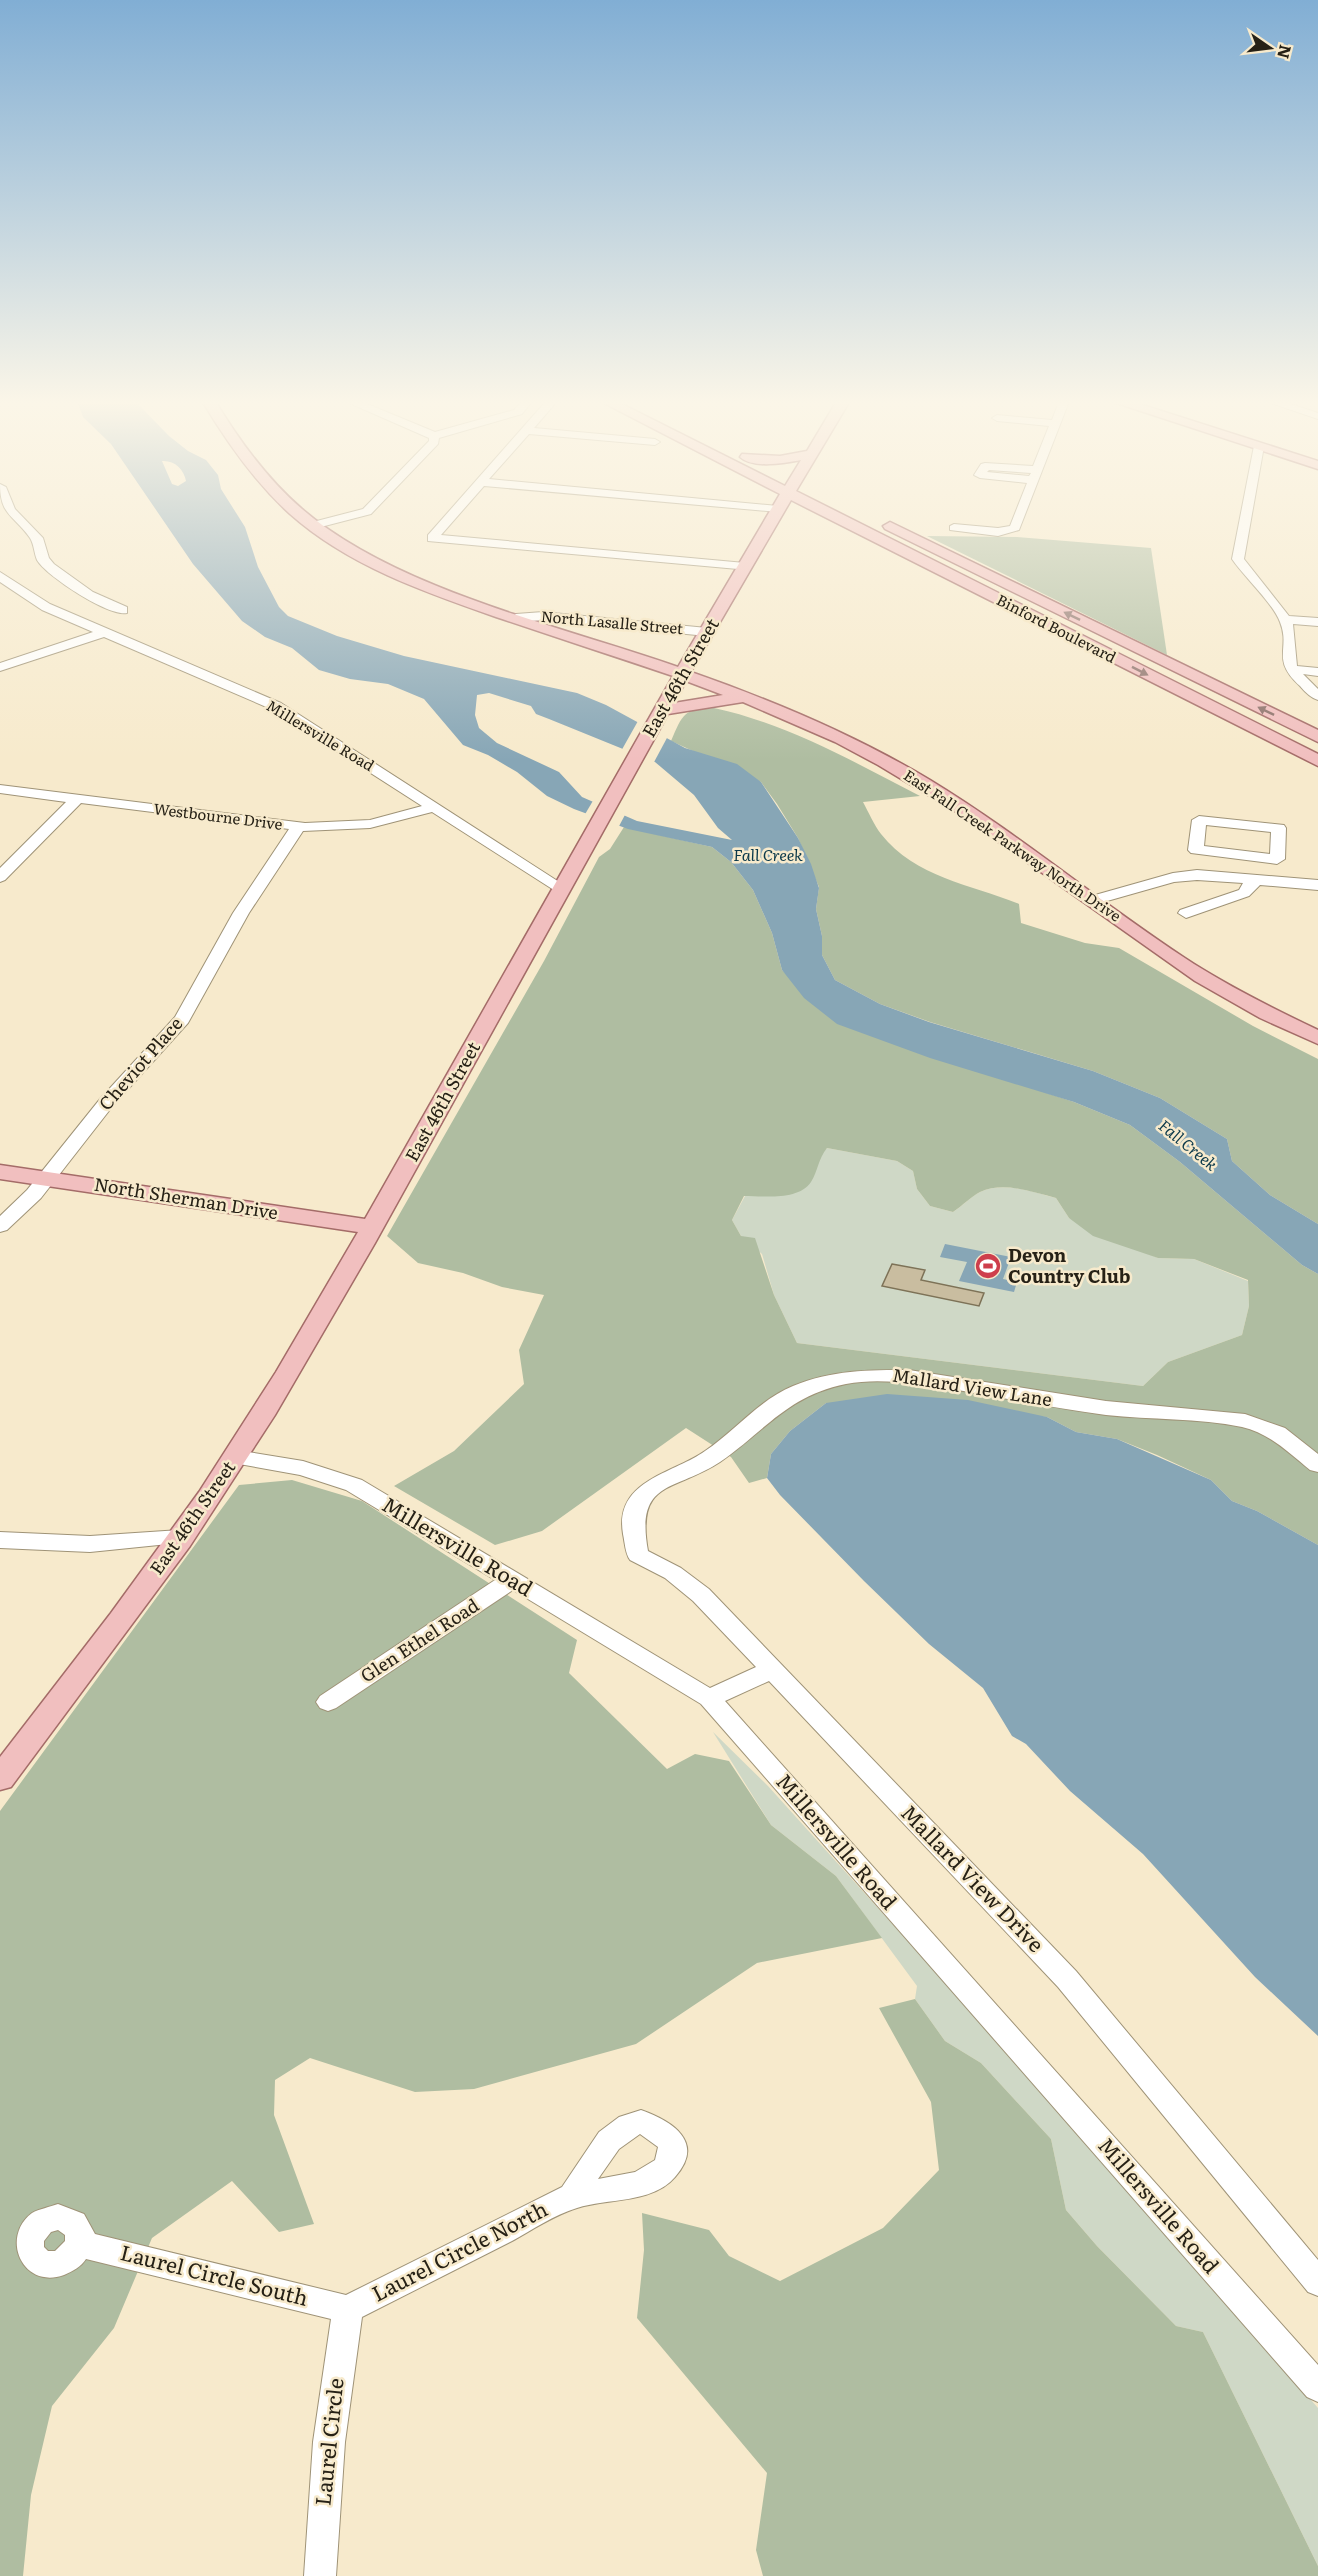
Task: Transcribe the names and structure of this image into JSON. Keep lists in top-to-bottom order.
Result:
{
  "streets": {
    "main road": [
      "Binford Boulevard",
      "East 46th Street",
      "East Fall Creek Parkway North Drive",
      "North Sherman Drive"
    ],
    "street": [
      "North Lasalle Street",
      "Millersville Road",
      "Westbourne Drive",
      "Cheviot Place",
      "Mallard View Lane",
      "Glen Ethel Road",
      "Mallard View Drive",
      "Laurel Circle North",
      "Laurel Circle South",
      "Laurel Circle"
    ]
  },
  "crossings": [
    ["North Lasalle Street", "East 46th Street"],
    ["North Lasalle Street", "East Fall Creek Parkway North Drive"],
    ["East 46th Street", "Millersville Road"],
    ["East 46th Street", "East Fall Creek Parkway North Drive"],
    ["East 46th Street", "North Sherman Drive"],
    ["Millersville Road", "Westbourne Drive"],
    ["Millersville Road", "Glen Ethel Road"],
    ["Westbourne Drive", "Cheviot Place"],
    ["Cheviot Place", "North Sherman Drive"],
    ["Mallard View Lane", "Mallard View Drive"],
    ["Laurel Circle North", "Laurel Circle South"],
    ["Laurel Circle North", "Laurel Circle"],
    ["Laurel Circle South", "Laurel Circle"]
  ],
  "water": ["Fall Creek"],
  "places": {
    "sports": ["Devon Country Club"]
  },
  "north": "right"
}
